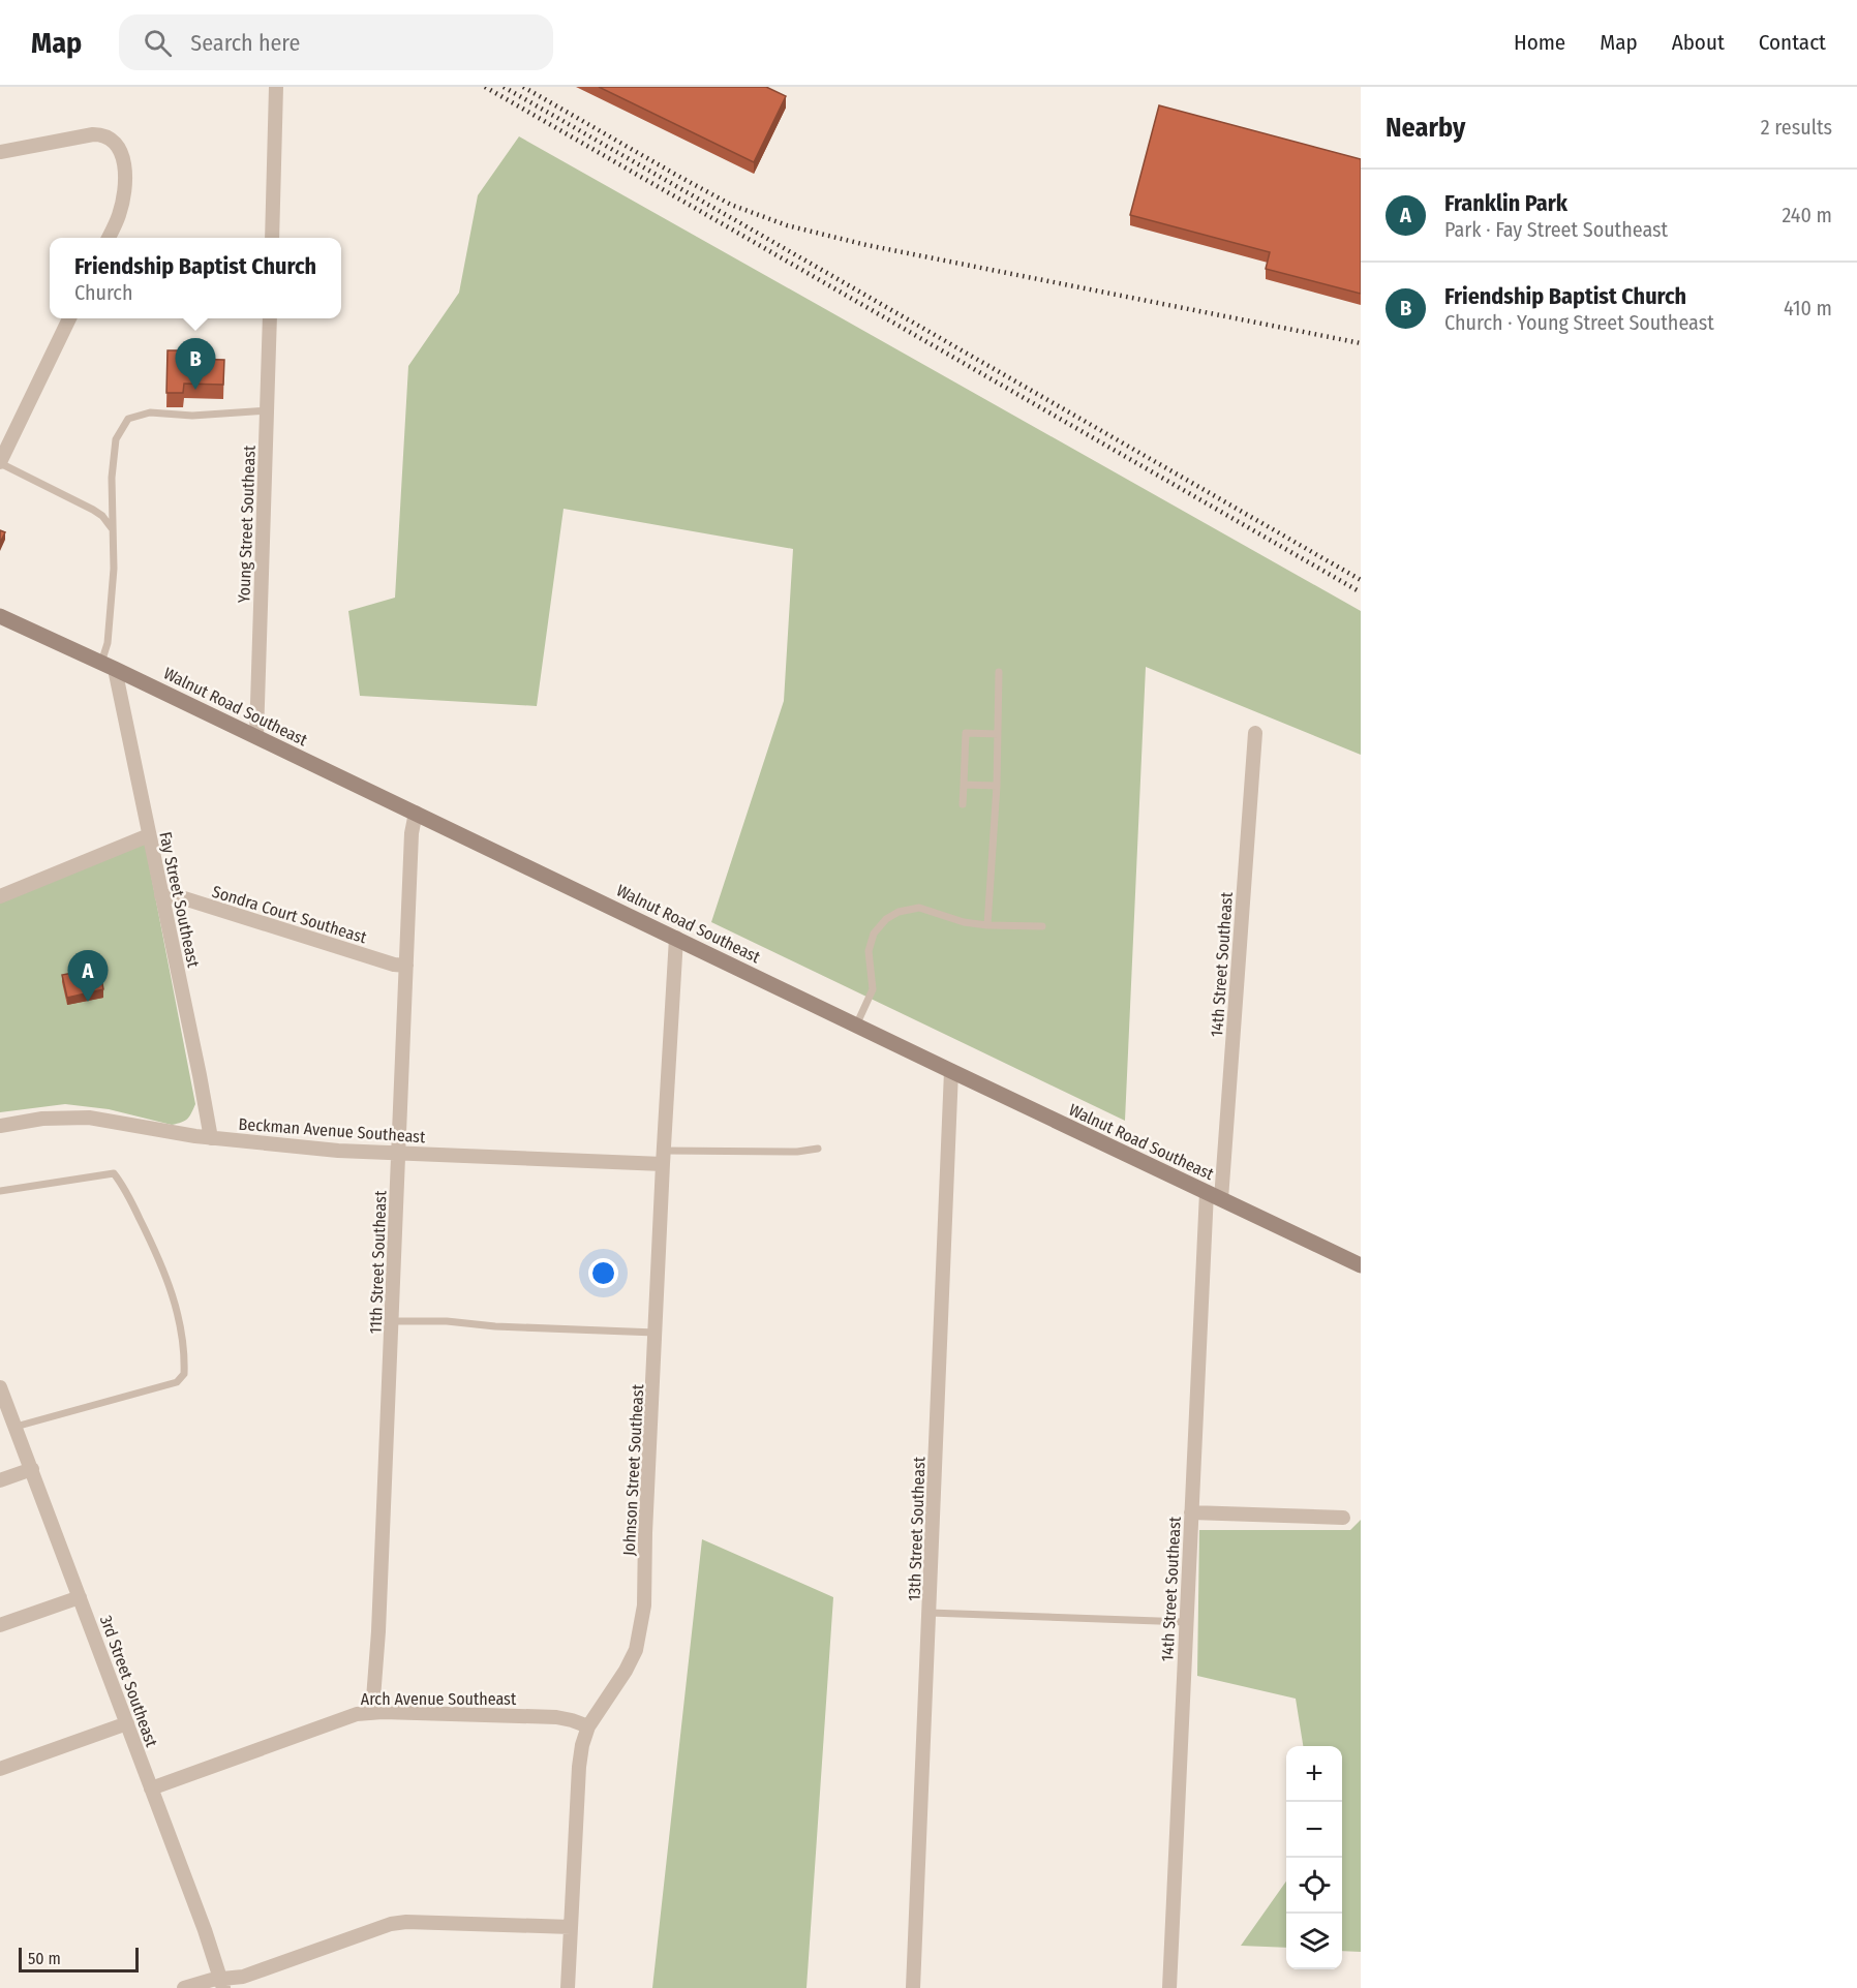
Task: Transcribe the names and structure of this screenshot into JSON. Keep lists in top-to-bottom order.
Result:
{
  "streets": {
    "main road": ["Walnut Road Southeast"],
    "street": [
      "Young Street Southeast",
      "Fay Street Southeast",
      "Sondra Court Southeast",
      "14th Street Southeast",
      "Beckman Avenue Southeast",
      "11th Street Southeast",
      "Johnson Street Southeast",
      "13th Street Southeast",
      "3rd Street Southeast",
      "Arch Avenue Southeast"
    ]
  },
  "crossings": [
    ["Young Street Southeast", "Walnut Road Southeast"],
    ["Walnut Road Southeast", "Fay Street Southeast"],
    ["Walnut Road Southeast", "14th Street Southeast"],
    ["Walnut Road Southeast", "11th Street Southeast"],
    ["Walnut Road Southeast", "Johnson Street Southeast"],
    ["Walnut Road Southeast", "13th Street Southeast"],
    ["Fay Street Southeast", "Sondra Court Southeast"],
    ["Fay Street Southeast", "Beckman Avenue Southeast"],
    ["Sondra Court Southeast", "11th Street Southeast"],
    ["Beckman Avenue Southeast", "11th Street Southeast"],
    ["Beckman Avenue Southeast", "Johnson Street Southeast"],
    ["11th Street Southeast", "Arch Avenue Southeast"],
    ["Johnson Street Southeast", "Arch Avenue Southeast"],
    ["3rd Street Southeast", "Arch Avenue Southeast"]
  ],
  "scale_bar": "50 m",
  "page": {
    "header": "Map",
    "search": "Search here",
    "nav": [
      "Home",
      "Map",
      "About",
      "Contact"
    ],
    "heading": ["Nearby", "2 results"],
    "list": [
      {
        "mark": "A",
        "name": "Franklin Park",
        "note": "Park · Fay Street Southeast",
        "value": "240 m"
      },
      {
        "mark": "B",
        "name": "Friendship Baptist Church",
        "note": "Church · Young Street Southeast",
        "value": "410 m"
      }
    ],
    "popup": ["Friendship Baptist Church", "Church"],
    "pins": ["B", "A"],
    "map_buttons": ["+", "−"],
    "scale": "50 m"
  }
}
